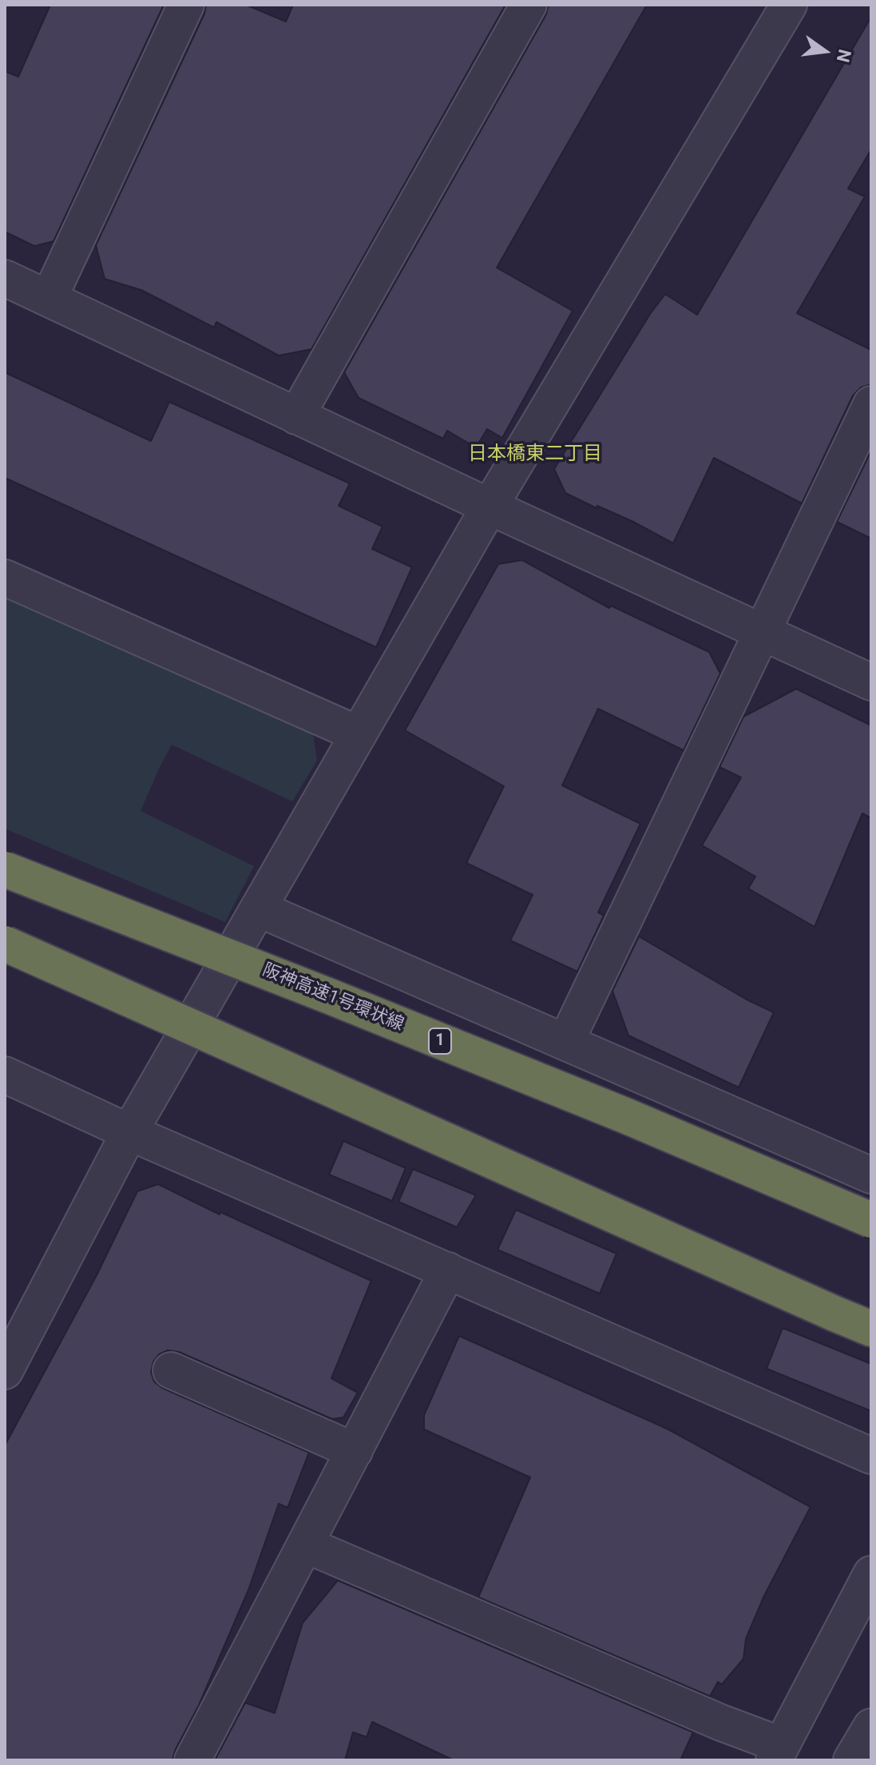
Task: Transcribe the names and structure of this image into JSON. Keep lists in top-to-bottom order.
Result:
{
  "streets": {
    "highway": ["阪神高速1号環状線", "1"]
  },
  "districts": ["日本橋東二丁目"],
  "north": "right"
}
